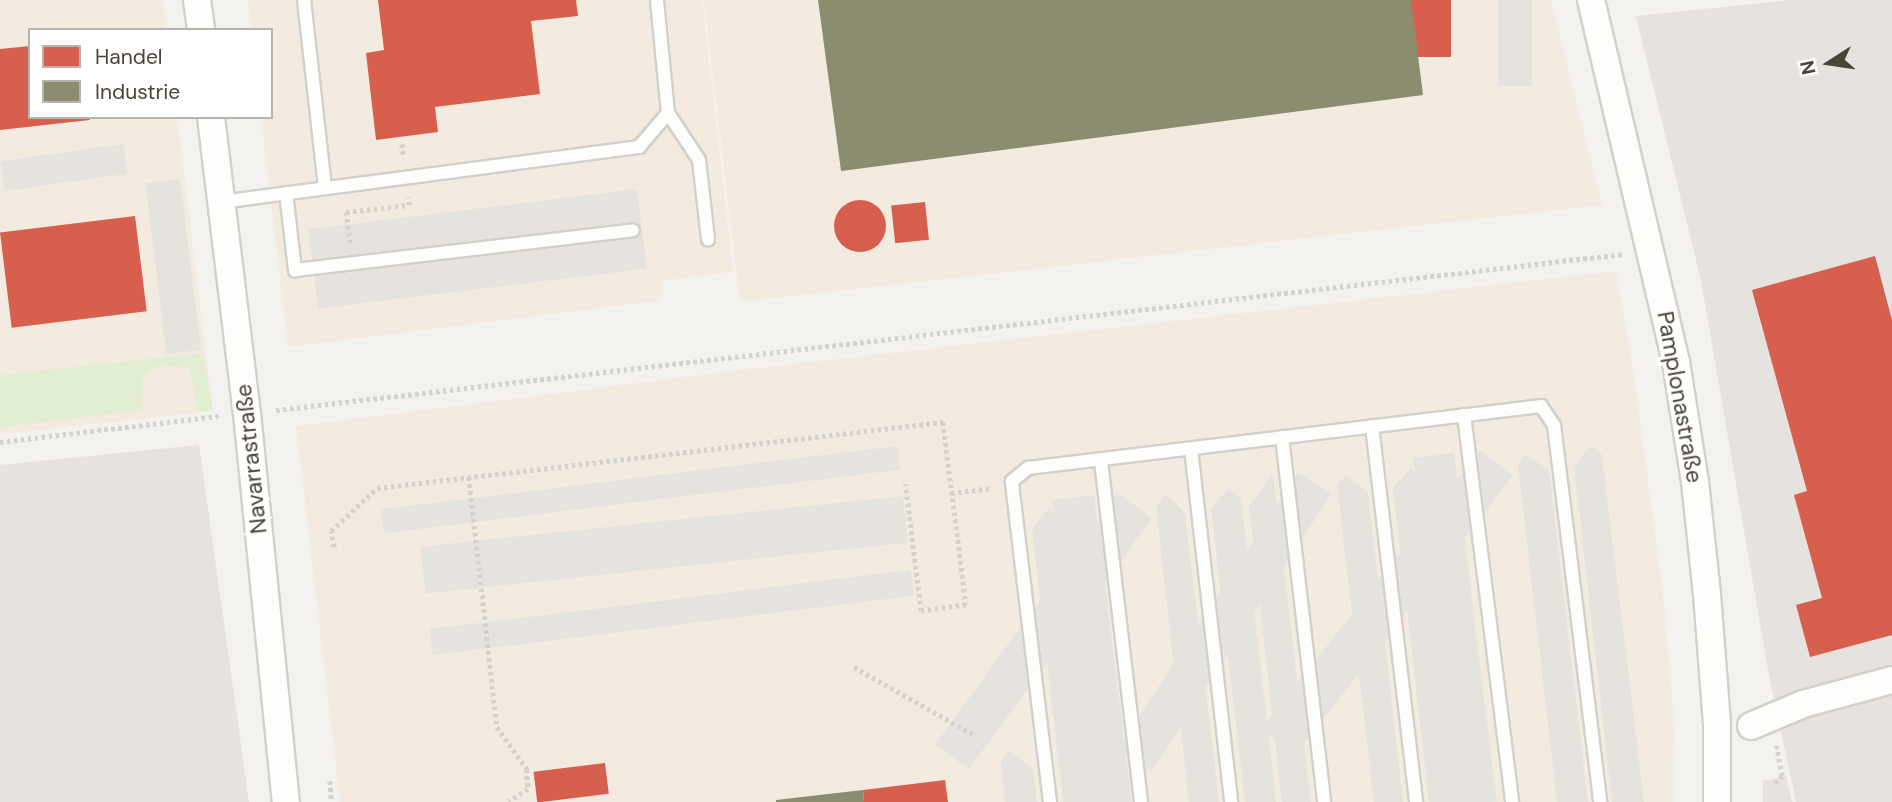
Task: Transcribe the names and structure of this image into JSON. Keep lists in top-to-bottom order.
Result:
{
  "streets": {
    "street": ["Pamplonastraße", "Navarrastraße"]
  },
  "legend": ["Handel", "Industrie"],
  "north": "left"
}
